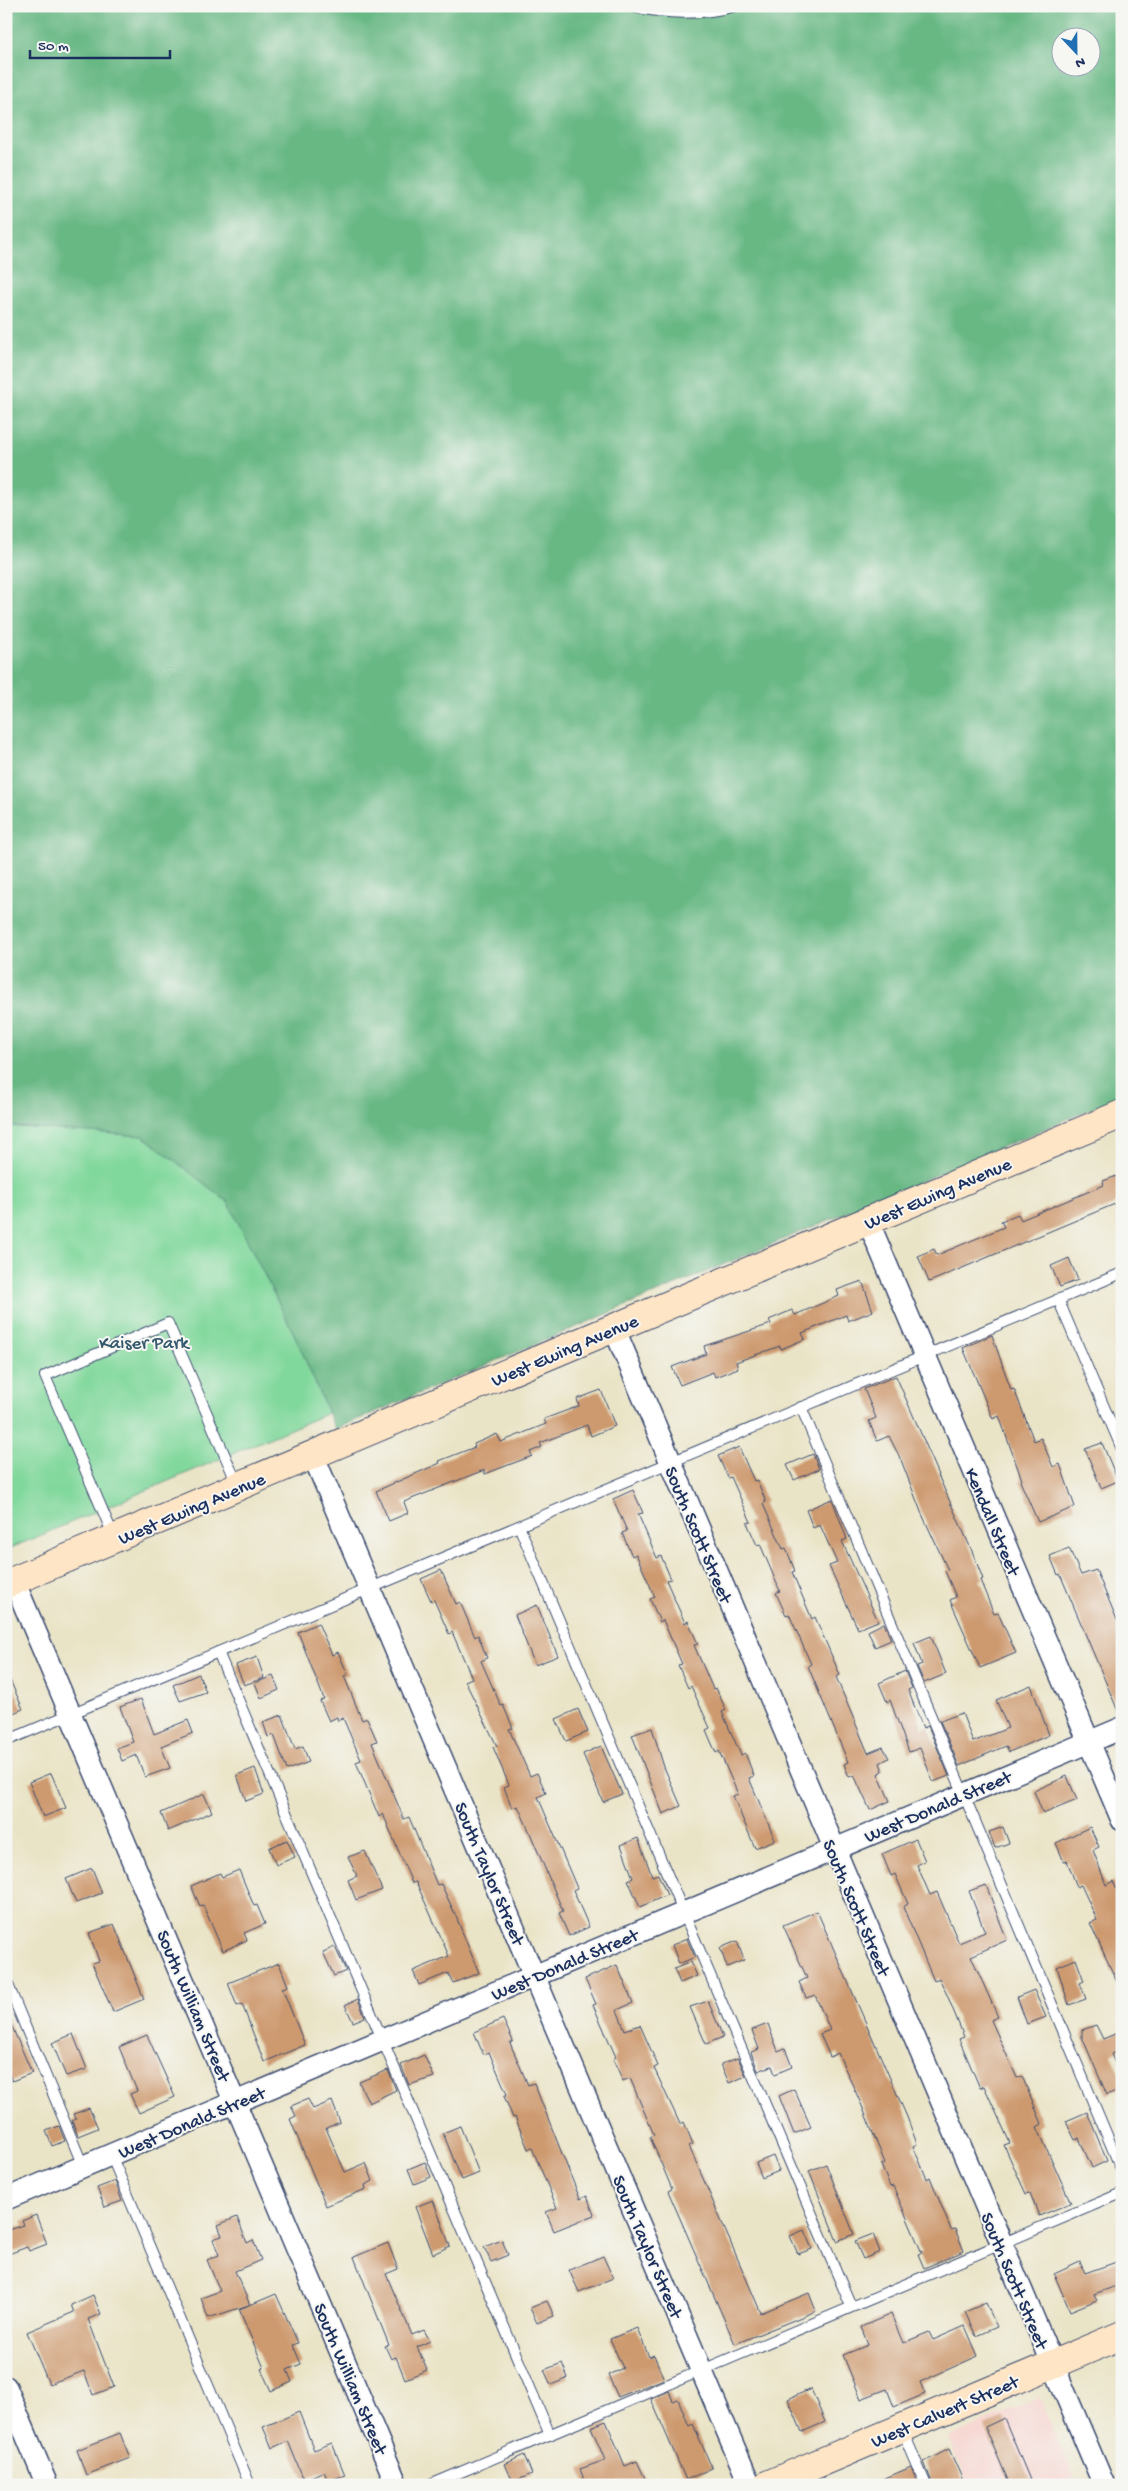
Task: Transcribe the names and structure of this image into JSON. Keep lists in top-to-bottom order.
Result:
{
  "streets": {
    "street": [
      "West Ewing Avenue",
      "Kendall Street",
      "South Scott Street",
      "West Donald Street",
      "South Taylor Street",
      "South William Street",
      "West Calvert Street"
    ]
  },
  "crossings": [
    ["West Ewing Avenue", "Kendall Street"],
    ["West Ewing Avenue", "South Scott Street"],
    ["West Ewing Avenue", "South Taylor Street"],
    ["West Ewing Avenue", "South William Street"],
    ["Kendall Street", "West Donald Street"],
    ["South Scott Street", "West Donald Street"],
    ["South Scott Street", "West Calvert Street"],
    ["West Donald Street", "South Taylor Street"],
    ["West Donald Street", "South William Street"]
  ],
  "parks": ["Kaiser Park"],
  "scale_bar": "50 m",
  "north": "bottom"
}
